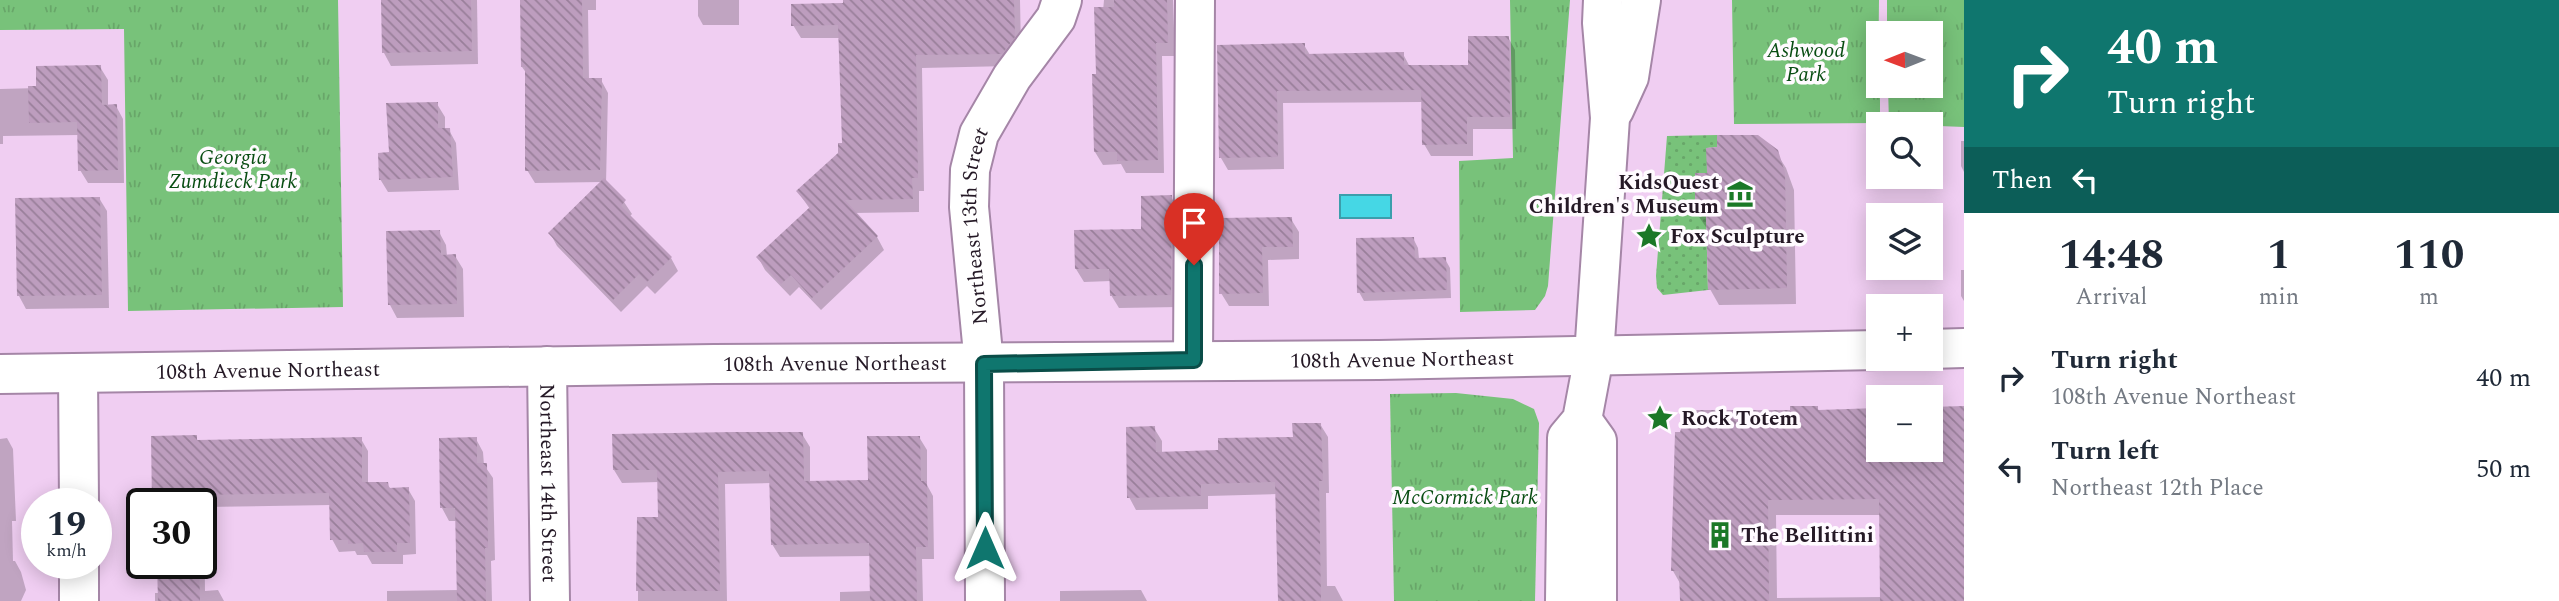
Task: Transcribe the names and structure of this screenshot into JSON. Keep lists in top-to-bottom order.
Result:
{
  "streets": {
    "main road": ["Northeast 13th Street", "108th Avenue Northeast", "Northeast 14th Street"]
  },
  "crossings": [
    ["Northeast 13th Street", "108th Avenue Northeast"],
    ["108th Avenue Northeast", "Northeast 14th Street"]
  ],
  "parks": ["Ashwood Park", "Georgia Zumdieck Park", "McCormick Park"],
  "places": {
    "museum": ["KidsQuest Children's Museum"],
    "place": ["Fox Sculpture", "Rock Totem"],
    "building": ["The Bellittini"]
  },
  "north": "left",
  "page": {
    "turn": ["40 m", "Turn right"],
    "map_buttons": ["+", "−"],
    "then": "Then",
    "eta": [
      "14:48",
      "Arrival",
      "1",
      "min",
      "110",
      "m"
    ],
    "list": [
      {
        "name": "Turn right",
        "note": "108th Avenue Northeast",
        "value": "40 m"
      },
      {
        "name": "Turn left",
        "note": "Northeast 12th Place",
        "value": "50 m"
      }
    ],
    "speed": "19 km/h",
    "limit": "30"
  }
}
